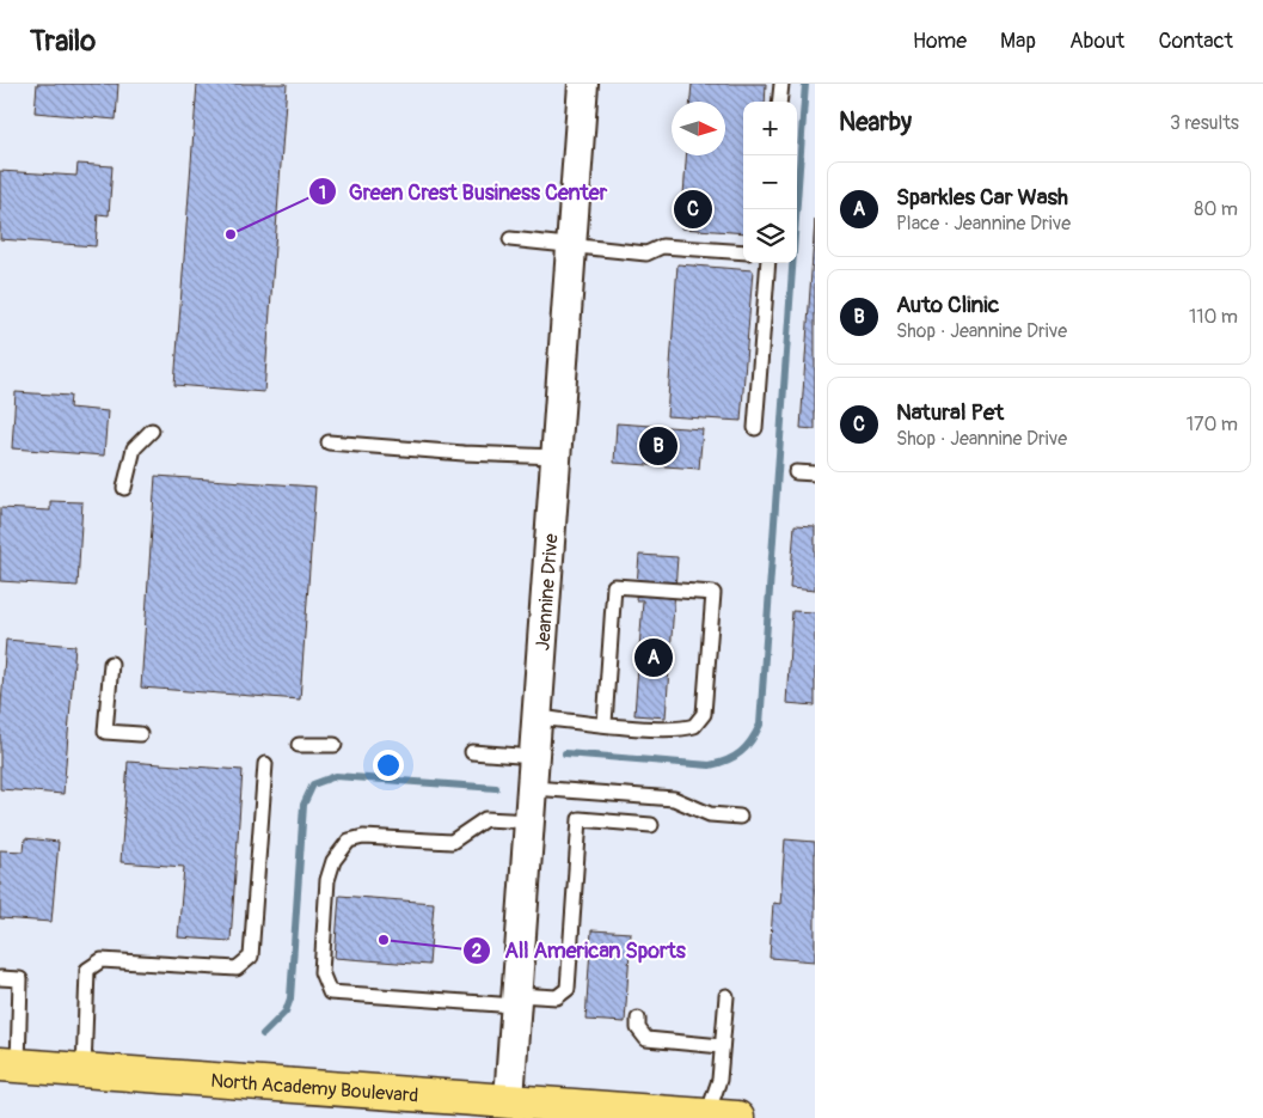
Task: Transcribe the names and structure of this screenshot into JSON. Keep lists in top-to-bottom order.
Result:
{
  "streets": {
    "highway": ["North Academy Boulevard"],
    "street": ["Jeannine Drive"]
  },
  "crossings": [
    ["Jeannine Drive", "North Academy Boulevard"]
  ],
  "places": ["Green Crest Business Center", "All American Sports"],
  "north": "right",
  "page": {
    "header": "Trailo",
    "nav": [
      "Home",
      "Map",
      "About",
      "Contact"
    ],
    "heading": ["Nearby", "3 results"],
    "map_buttons": ["+", "−"],
    "list": [
      {
        "mark": "A",
        "name": "Sparkles Car Wash",
        "note": "Place · Jeannine Drive",
        "value": "80 m"
      },
      {
        "mark": "B",
        "name": "Auto Clinic",
        "note": "Shop · Jeannine Drive",
        "value": "110 m"
      },
      {
        "mark": "C",
        "name": "Natural Pet",
        "note": "Shop · Jeannine Drive",
        "value": "170 m"
      }
    ],
    "pins": ["C", "B", "A"]
  }
}
